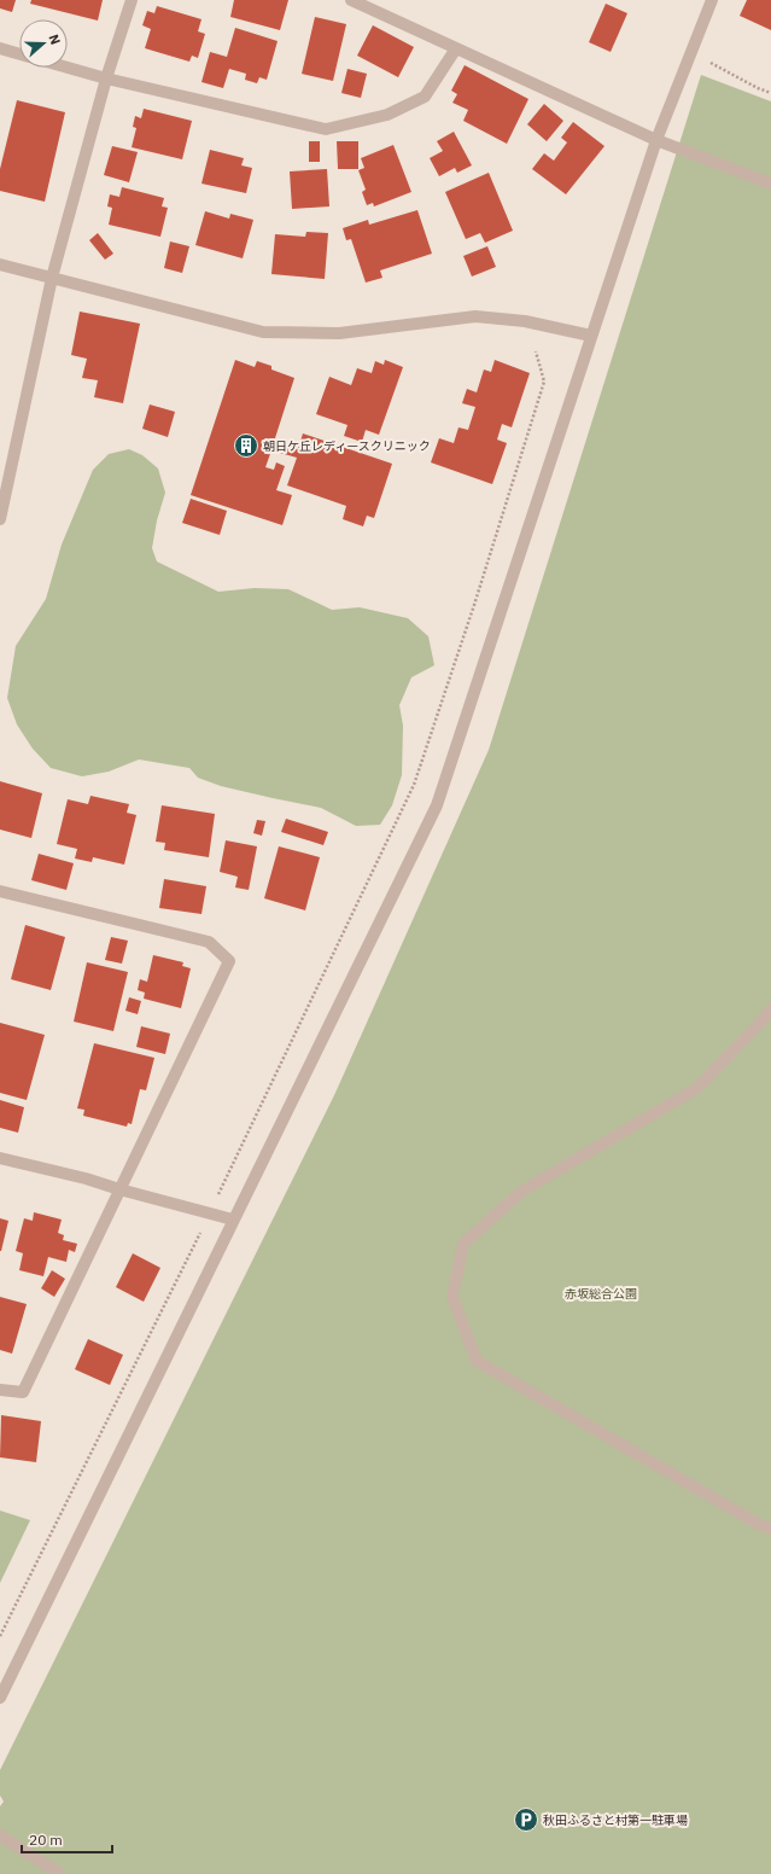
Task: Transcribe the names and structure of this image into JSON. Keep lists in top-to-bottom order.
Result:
{
  "parks": ["赤坂総合公園"],
  "places": {
    "building": ["朝日ケ丘レディースクリニック"],
    "parking": ["秋田ふるさと村第一駐車場"]
  },
  "scale_bar": "20 m",
  "north": "right"
}
